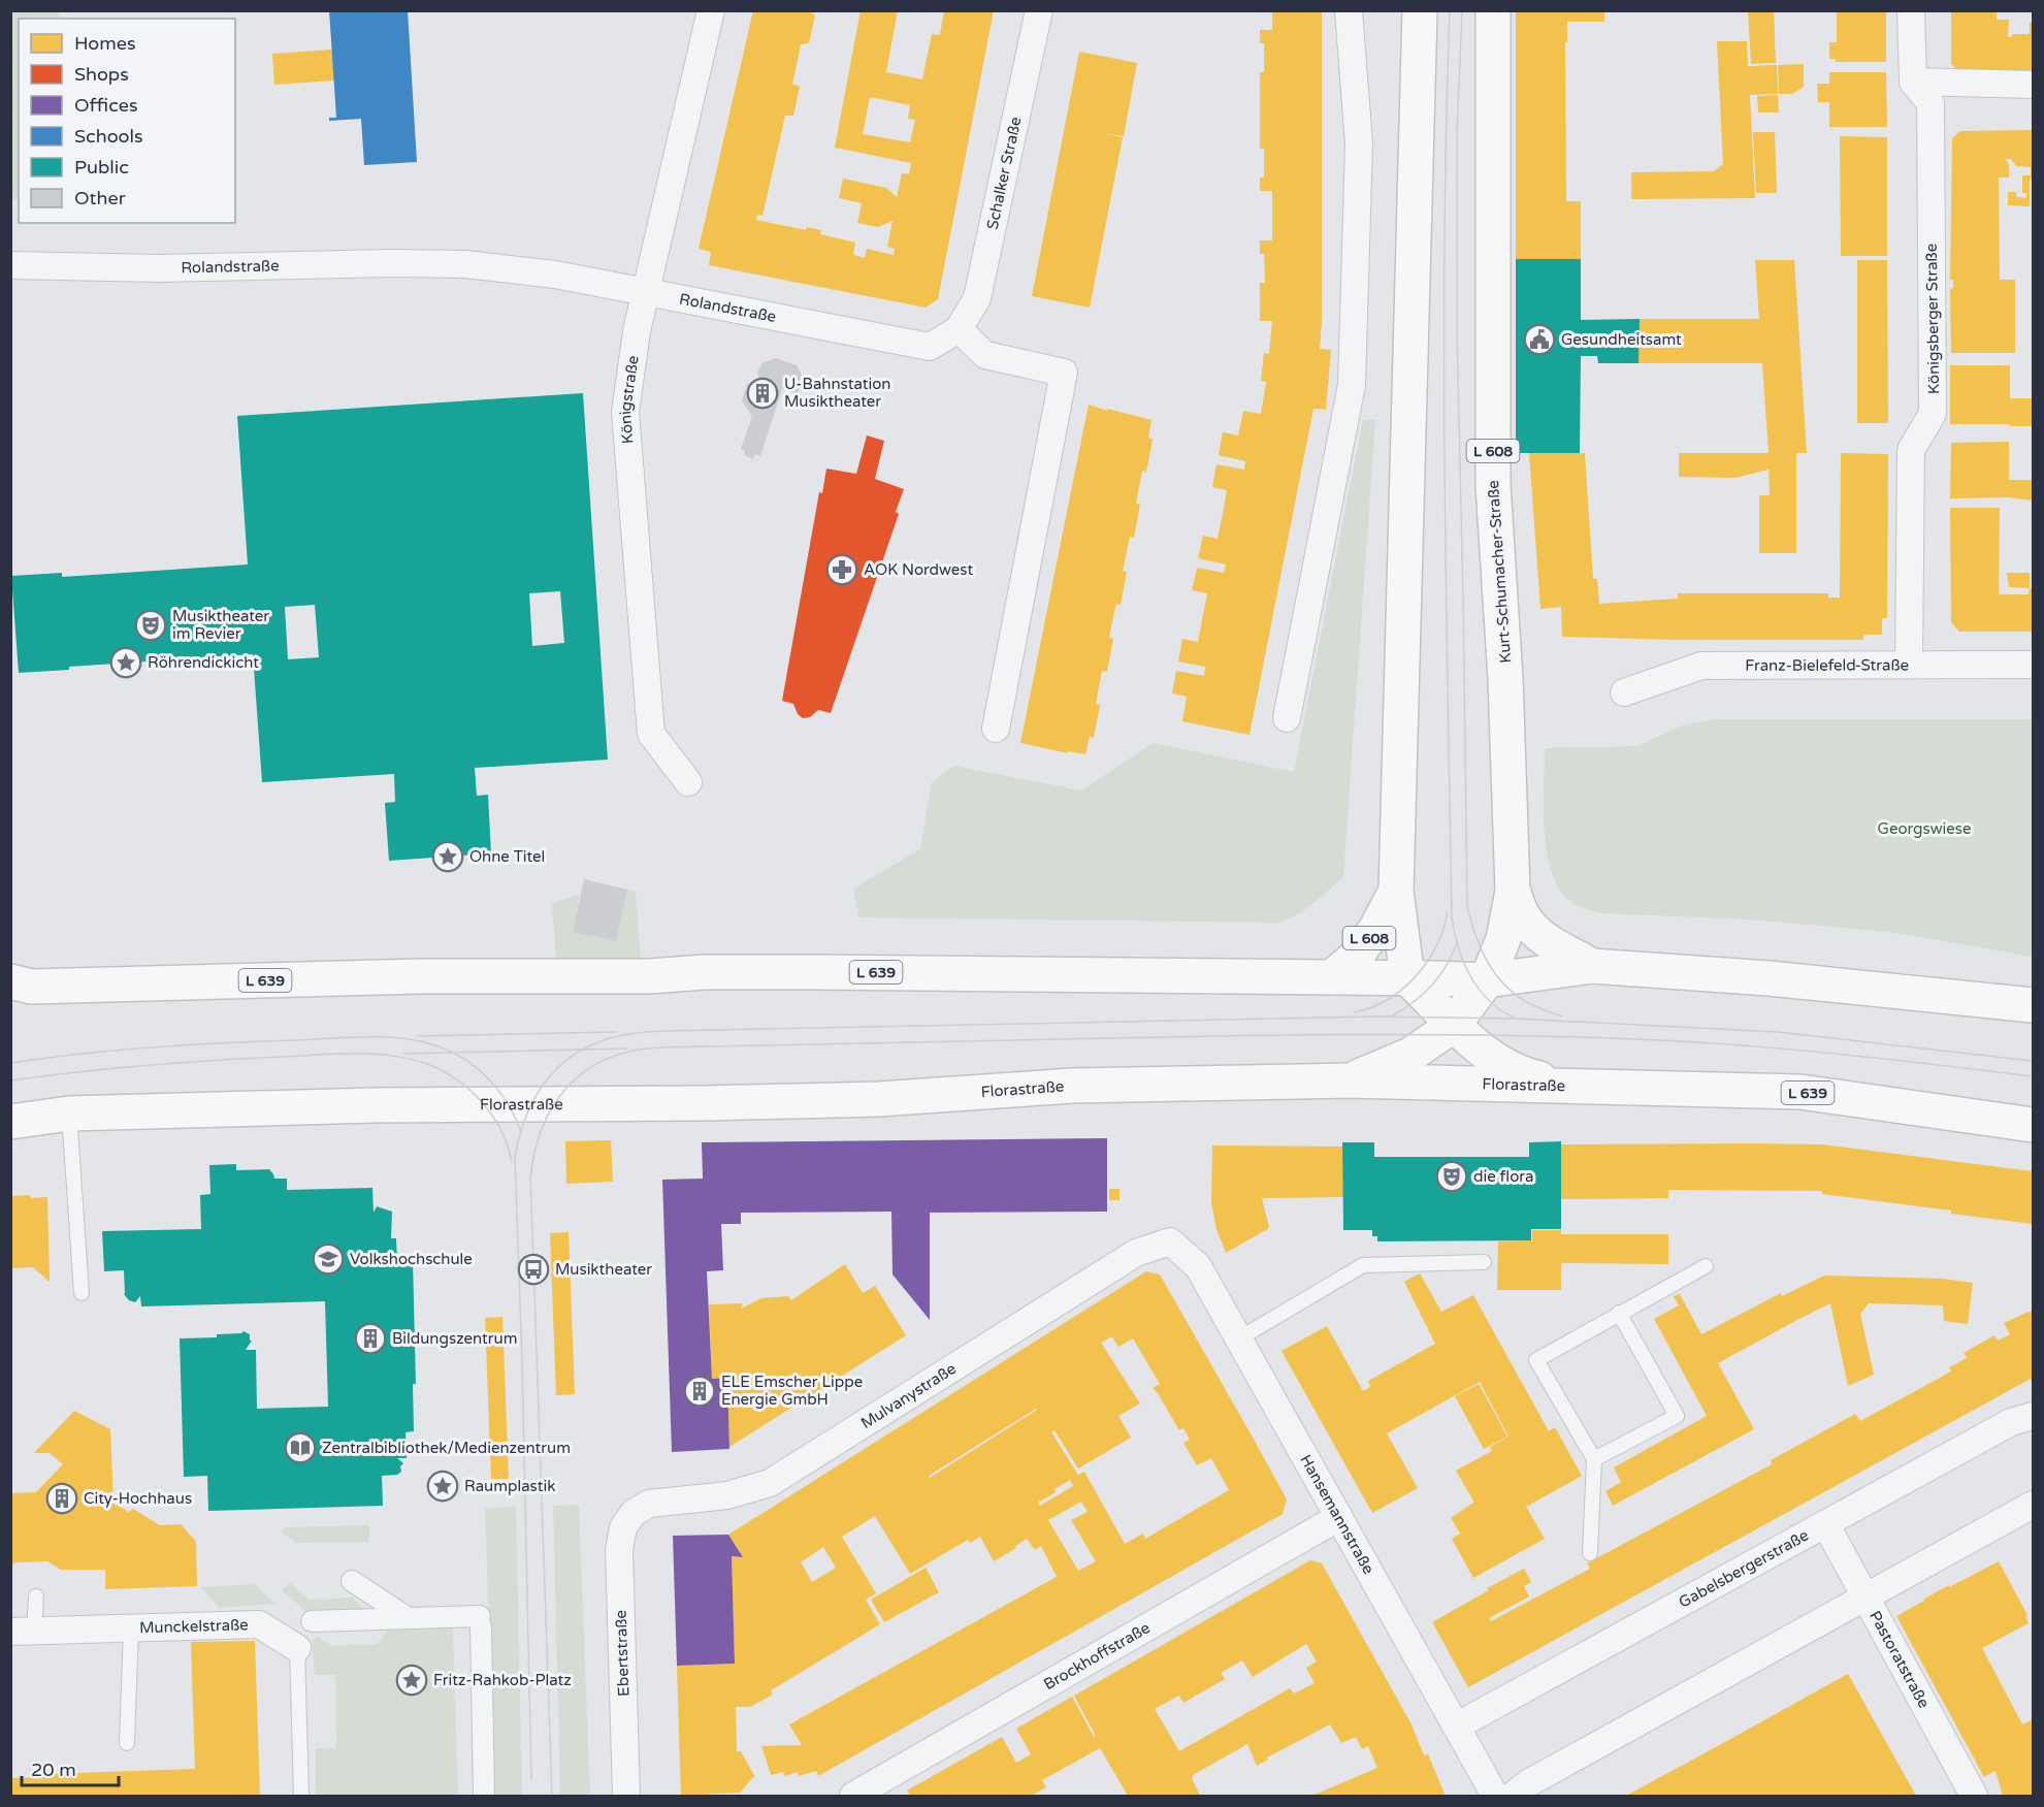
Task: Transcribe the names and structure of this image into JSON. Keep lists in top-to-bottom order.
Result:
{
  "streets": {
    "main road": [
      "L 608",
      "Kurt-Schumacher-Straße",
      "L 639",
      "Florastraße"
    ],
    "street": [
      "Schalker Straße",
      "Rolandstraße",
      "Königsberger Straße",
      "Königstraße",
      "Franz-Bielefeld-Straße",
      "Mulvanystraße",
      "Hansemannstraße",
      "Gabelsbergerstraße",
      "Munckelstraße",
      "Ebertstraße",
      "Brockhoffstraße",
      "Pastoratstraße"
    ]
  },
  "crossings": [
    ["Schalker Straße", "Rolandstraße"],
    ["Rolandstraße", "Königstraße"],
    ["Königsberger Straße", "Franz-Bielefeld-Straße"],
    ["L 608", "Kurt-Schumacher-Straße"],
    ["L 608", "L 639"],
    ["Kurt-Schumacher-Straße", "L 639"],
    ["Kurt-Schumacher-Straße", "Florastraße"],
    ["Mulvanystraße", "Hansemannstraße"],
    ["Mulvanystraße", "Ebertstraße"],
    ["Hansemannstraße", "Gabelsbergerstraße"],
    ["Hansemannstraße", "Brockhoffstraße"],
    ["Gabelsbergerstraße", "Pastoratstraße"]
  ],
  "parks": ["Georgswiese"],
  "places": {
    "public building": ["Gesundheitsamt"],
    "building": [
      "U-Bahnstation Musiktheater",
      "Bildungszentrum",
      "ELE Emscher Lippe Energie GmbH",
      "City-Hochhaus"
    ],
    "pharmacy": ["AOK Nordwest"],
    "theatre": ["Musiktheater im Revier", "die flora"],
    "place": [
      "Röhrendickicht",
      "Ohne Titel",
      "Raumplastik",
      "Fritz-Rahkob-Platz"
    ],
    "school or university": ["Volkshochschule"],
    "bus stop": ["Musiktheater"],
    "library": ["Zentralbibliothek/Medienzentrum"]
  },
  "legend": [
    "Homes",
    "Shops",
    "Offices",
    "Schools",
    "Public",
    "Other"
  ],
  "scale_bar": "20 m"
}
